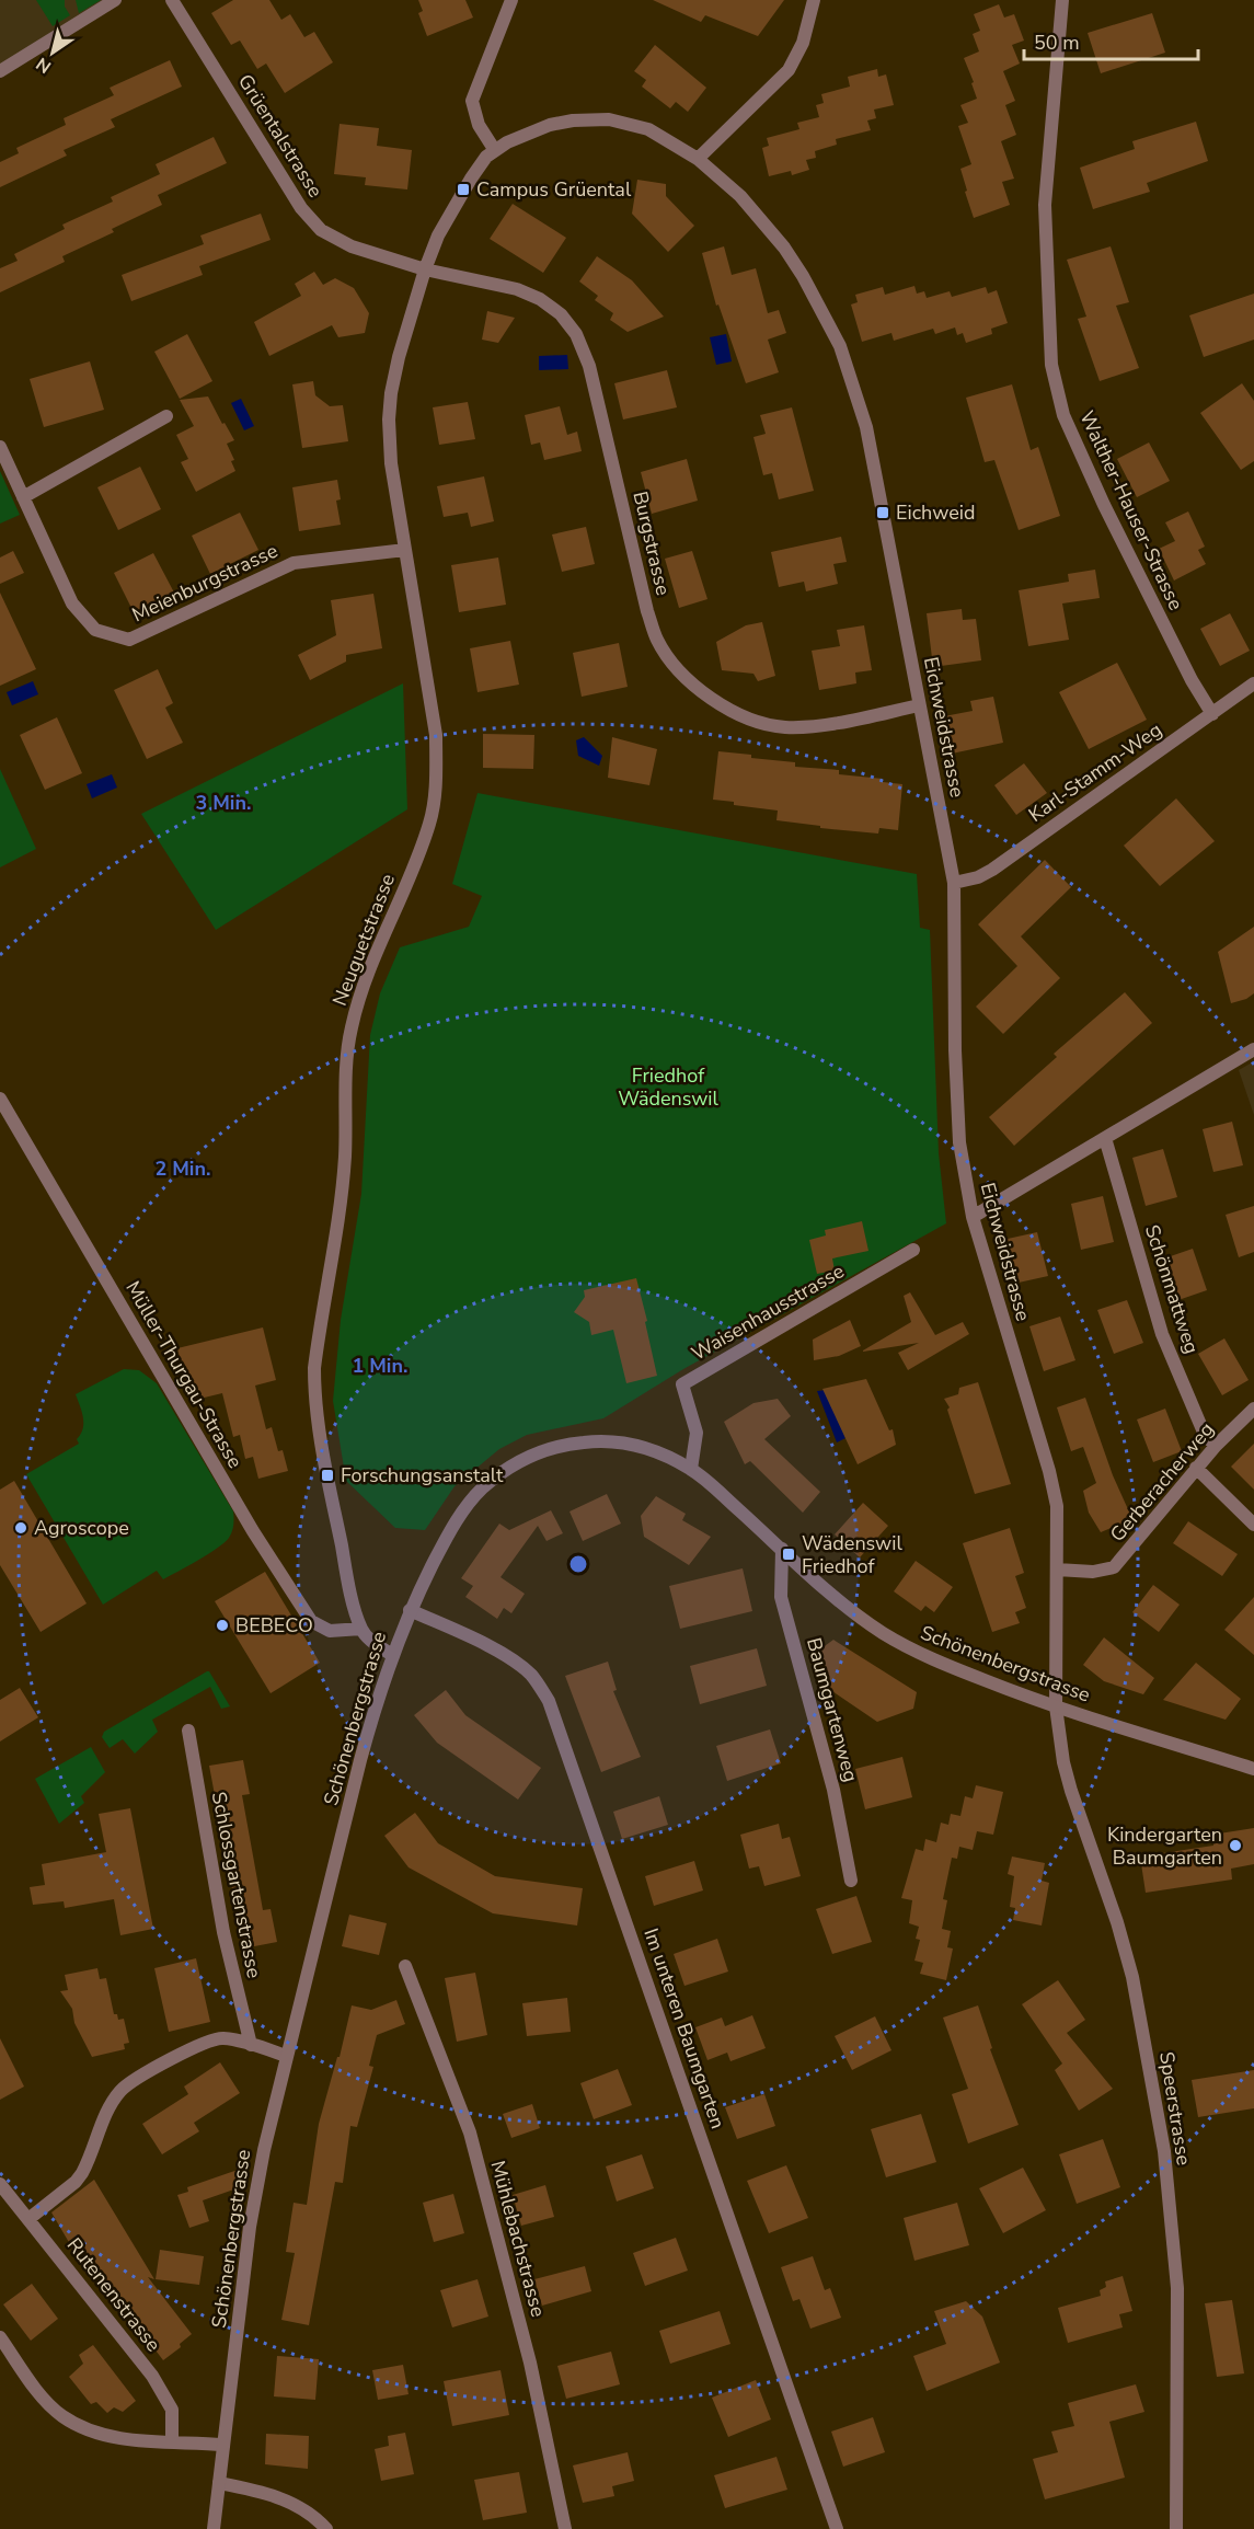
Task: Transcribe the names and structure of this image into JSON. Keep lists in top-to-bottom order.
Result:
{
  "streets": {
    "street": [
      "Grüentalstrasse",
      "Walther-Hauser-Strasse",
      "Burgstrasse",
      "Meienburgstrasse",
      "Eichweidstrasse",
      "Karl-Stamm-Weg",
      "Neuguetstrasse",
      "Schönmattweg",
      "Waisenhausstrasse",
      "Müller-Thurgau-Strasse",
      "Gerberacherweg",
      "Schönenbergstrasse",
      "Baumgartenweg",
      "Schlossgartenstrasse",
      "Im unteren Baumgarten",
      "Speerstrasse",
      "Mühlebachstrasse",
      "Rutenenstrasse"
    ]
  },
  "crossings": [
    ["Grüentalstrasse", "Burgstrasse"],
    ["Grüentalstrasse", "Eichweidstrasse"],
    ["Grüentalstrasse", "Neuguetstrasse"],
    ["Walther-Hauser-Strasse", "Karl-Stamm-Weg"],
    ["Burgstrasse", "Eichweidstrasse"],
    ["Burgstrasse", "Neuguetstrasse"],
    ["Meienburgstrasse", "Neuguetstrasse"],
    ["Eichweidstrasse", "Karl-Stamm-Weg"],
    ["Eichweidstrasse", "Neuguetstrasse"],
    ["Eichweidstrasse", "Gerberacherweg"],
    ["Eichweidstrasse", "Schönenbergstrasse"],
    ["Eichweidstrasse", "Speerstrasse"],
    ["Neuguetstrasse", "Müller-Thurgau-Strasse"],
    ["Schönmattweg", "Gerberacherweg"],
    ["Waisenhausstrasse", "Schönenbergstrasse"],
    ["Schönenbergstrasse", "Baumgartenweg"],
    ["Schönenbergstrasse", "Im unteren Baumgarten"],
    ["Schönenbergstrasse", "Speerstrasse"]
  ],
  "parks": ["Friedhof Wädenswil"],
  "places": {
    "transit": [
      "Campus Grüental",
      "Eichweid",
      "Forschungsanstalt",
      "Wädenswil Friedhof"
    ],
    "other": ["Agroscope", "BEBECO", "Kindergarten Baumgarten"]
  },
  "scale_bar": "50 m",
  "north": "bottom left",
  "rings": ["3 Min.", "2 Min.", "1 Min."]
}
